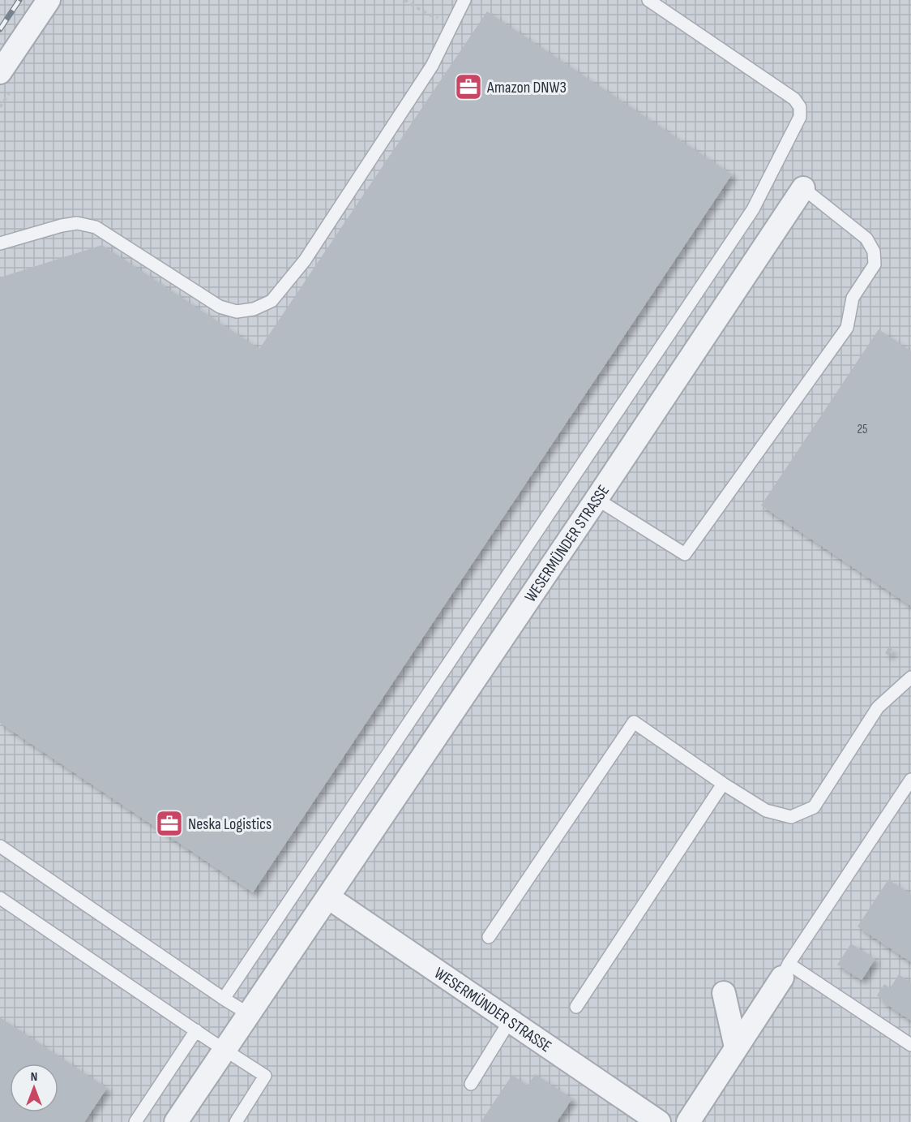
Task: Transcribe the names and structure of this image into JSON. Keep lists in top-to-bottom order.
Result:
{
  "streets": {
    "street": ["WESERMÜNDER STRASSE"]
  },
  "places": {
    "office": ["Amazon DNW3", "Neska Logistics"]
  },
  "house_numbers": ["25"],
  "north": "top"
}
